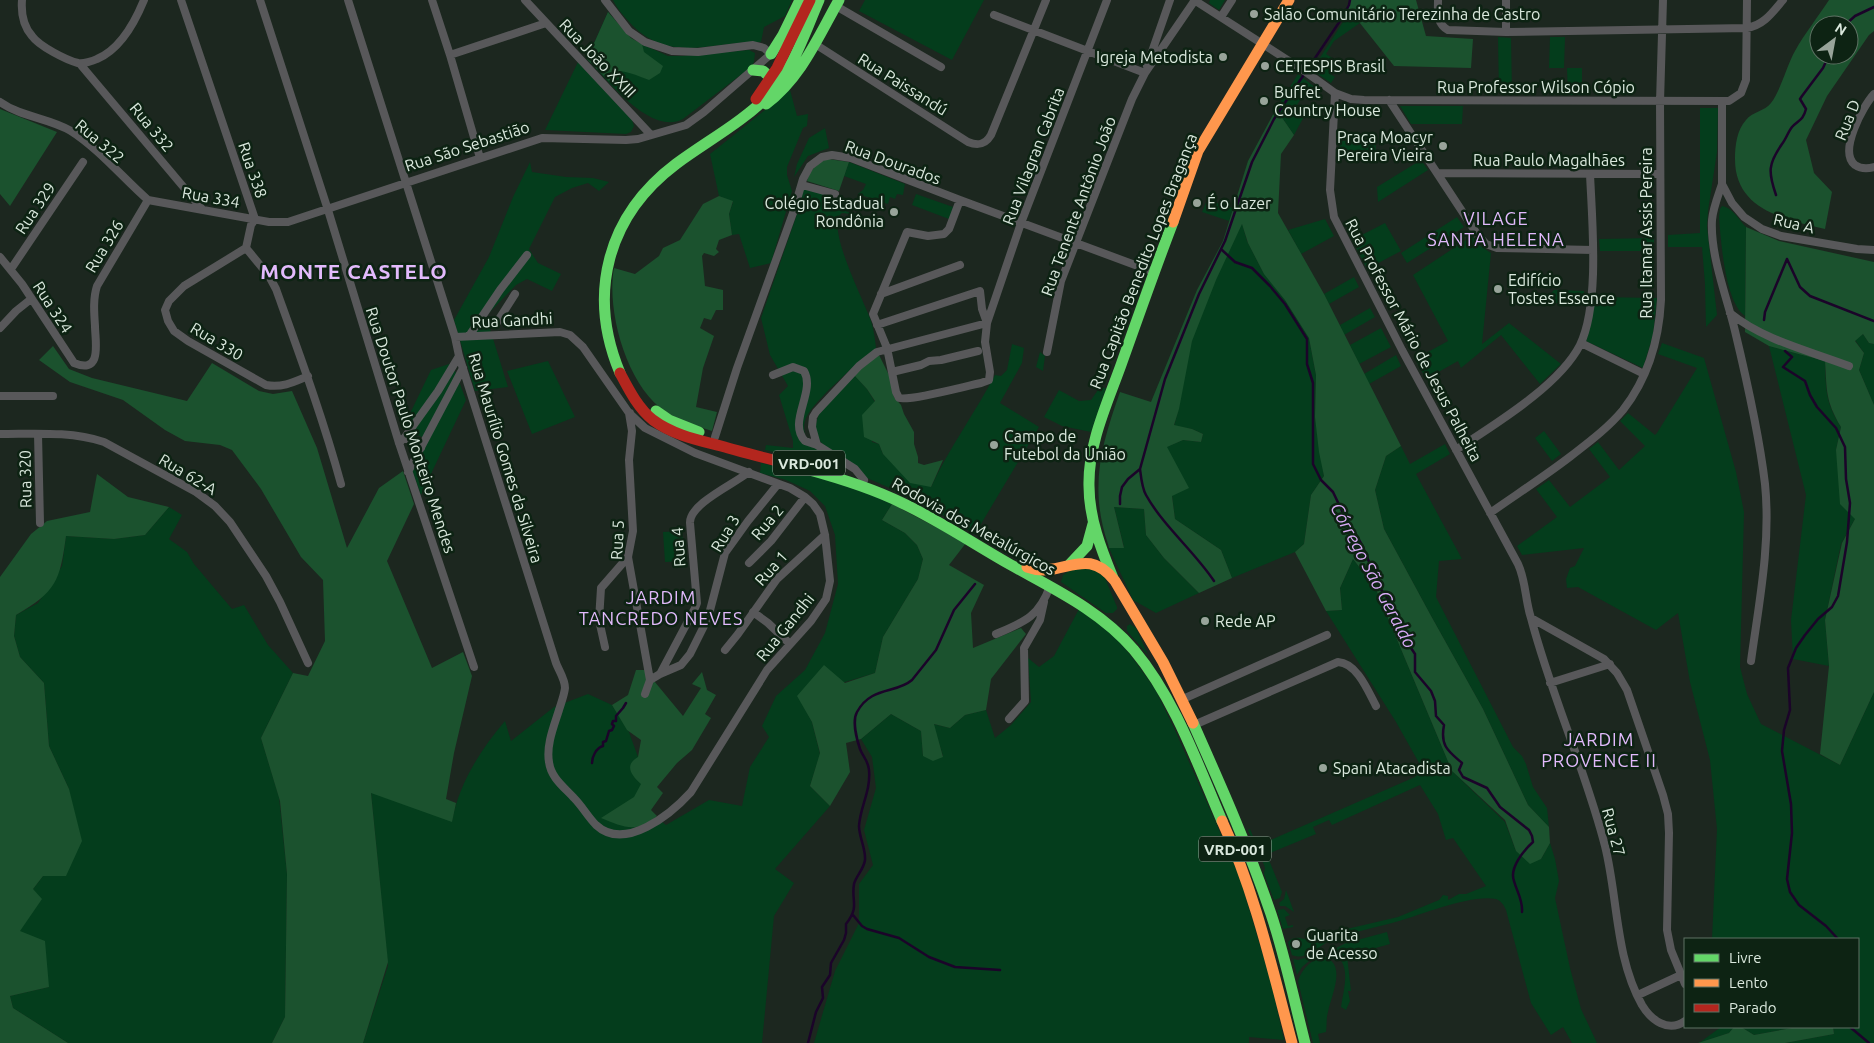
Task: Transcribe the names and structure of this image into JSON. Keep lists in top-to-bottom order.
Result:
{
  "streets": {
    "main road": [
      "Rua São Sebastião",
      "Rua Capitão Benedito Lopes Bragança",
      "VRD-001",
      "Rodovia dos Metalúrgicos"
    ],
    "street": [
      "Rua João XXIII",
      "Rua Paissandú",
      "Rua Professor Wilson Cópio",
      "Rua D",
      "Rua 332",
      "Rua 322",
      "Rua Vilagran Cabrita",
      "Rua Paulo Magalhães",
      "Rua Dourados",
      "Rua 338",
      "Rua 334",
      "Rua Tenente Antônio João",
      "Rua 329",
      "Rua A",
      "Rua Itamar Assis Pereira",
      "Rua 326",
      "Rua 324",
      "Rua Gandhi",
      "Rua Professor Mário de Jesus Palheita",
      "Rua 330",
      "Rua Doutor Paulo Monteiro Mendes",
      "Rua Maurílio Gomes da Silveira",
      "Rua 62-A",
      "Rua 320",
      "Rua 2",
      "Rua 3",
      "Rua 5",
      "Rua 4",
      "Rua 1",
      "Rua 27"
    ]
  },
  "crossings": [
    ["Rua João XXIII", "Rua São Sebastião"],
    ["Rua Professor Wilson Cópio", "Rua A"],
    ["Rua Professor Wilson Cópio", "Rua Itamar Assis Pereira"],
    ["Rua Professor Wilson Cópio", "Rua Professor Mário de Jesus Palheita"],
    ["Rua 332", "Rua 334"],
    ["Rua 322", "Rua 334"],
    ["Rua 322", "Rua 326"],
    ["Rua São Sebastião", "Rua 334"],
    ["Rua São Sebastião", "Rua Doutor Paulo Monteiro Mendes"],
    ["Rua São Sebastião", "Rua Maurílio Gomes da Silveira"],
    ["Rua Vilagran Cabrita", "Rua Dourados"],
    ["Rua Paulo Magalhães", "Rua Itamar Assis Pereira"],
    ["Rua Dourados", "Rua Tenente Antônio João"],
    ["Rua Dourados", "Rua Capitão Benedito Lopes Bragança"],
    ["Rua Dourados", "Rodovia dos Metalúrgicos"],
    ["Rua 338", "Rua 334"],
    ["Rua 338", "Rua 330"],
    ["Rua 334", "Rua 326"],
    ["Rua 334", "Rua Doutor Paulo Monteiro Mendes"],
    ["Rua 329", "Rua 324"],
    ["Rua Itamar Assis Pereira", "Rua Professor Mário de Jesus Palheita"],
    ["Rua 326", "Rua 324"],
    ["Rua Capitão Benedito Lopes Bragança", "Rodovia dos Metalúrgicos"],
    ["Rua Gandhi", "Rua Maurílio Gomes da Silveira"],
    ["Rua Gandhi", "Rua 2"],
    ["Rua Gandhi", "Rua 3"],
    ["Rua Gandhi", "Rua 5"],
    ["Rua Gandhi", "Rua 4"],
    ["Rua Gandhi", "Rua 1"],
    ["Rua Professor Mário de Jesus Palheita", "Rua 27"],
    ["Rua 62-A", "Rua 320"],
    ["Rua 3", "Rua 4"]
  ],
  "districts": [
    "VILAGE SANTA HELENA",
    "MONTE CASTELO",
    "JARDIM TANCREDO NEVES",
    "JARDIM PROVENCE II"
  ],
  "water": ["Córrego São Geraldo"],
  "places": [
    "Salão Comunitário Terezinha de Castro",
    "Igreja Metodista",
    "CETESPIS Brasil",
    "Buffet Country House",
    "Praça Moacyr Pereira Vieira",
    "É o Lazer",
    "Colégio Estadual Rondônia",
    "Edifício Tostes Essence",
    "Campo de Futebol da União",
    "Rede AP",
    "Spani Atacadista",
    "Guarita de Acesso"
  ],
  "legend": ["Livre", "Lento", "Parado"],
  "north": "top right"
}
